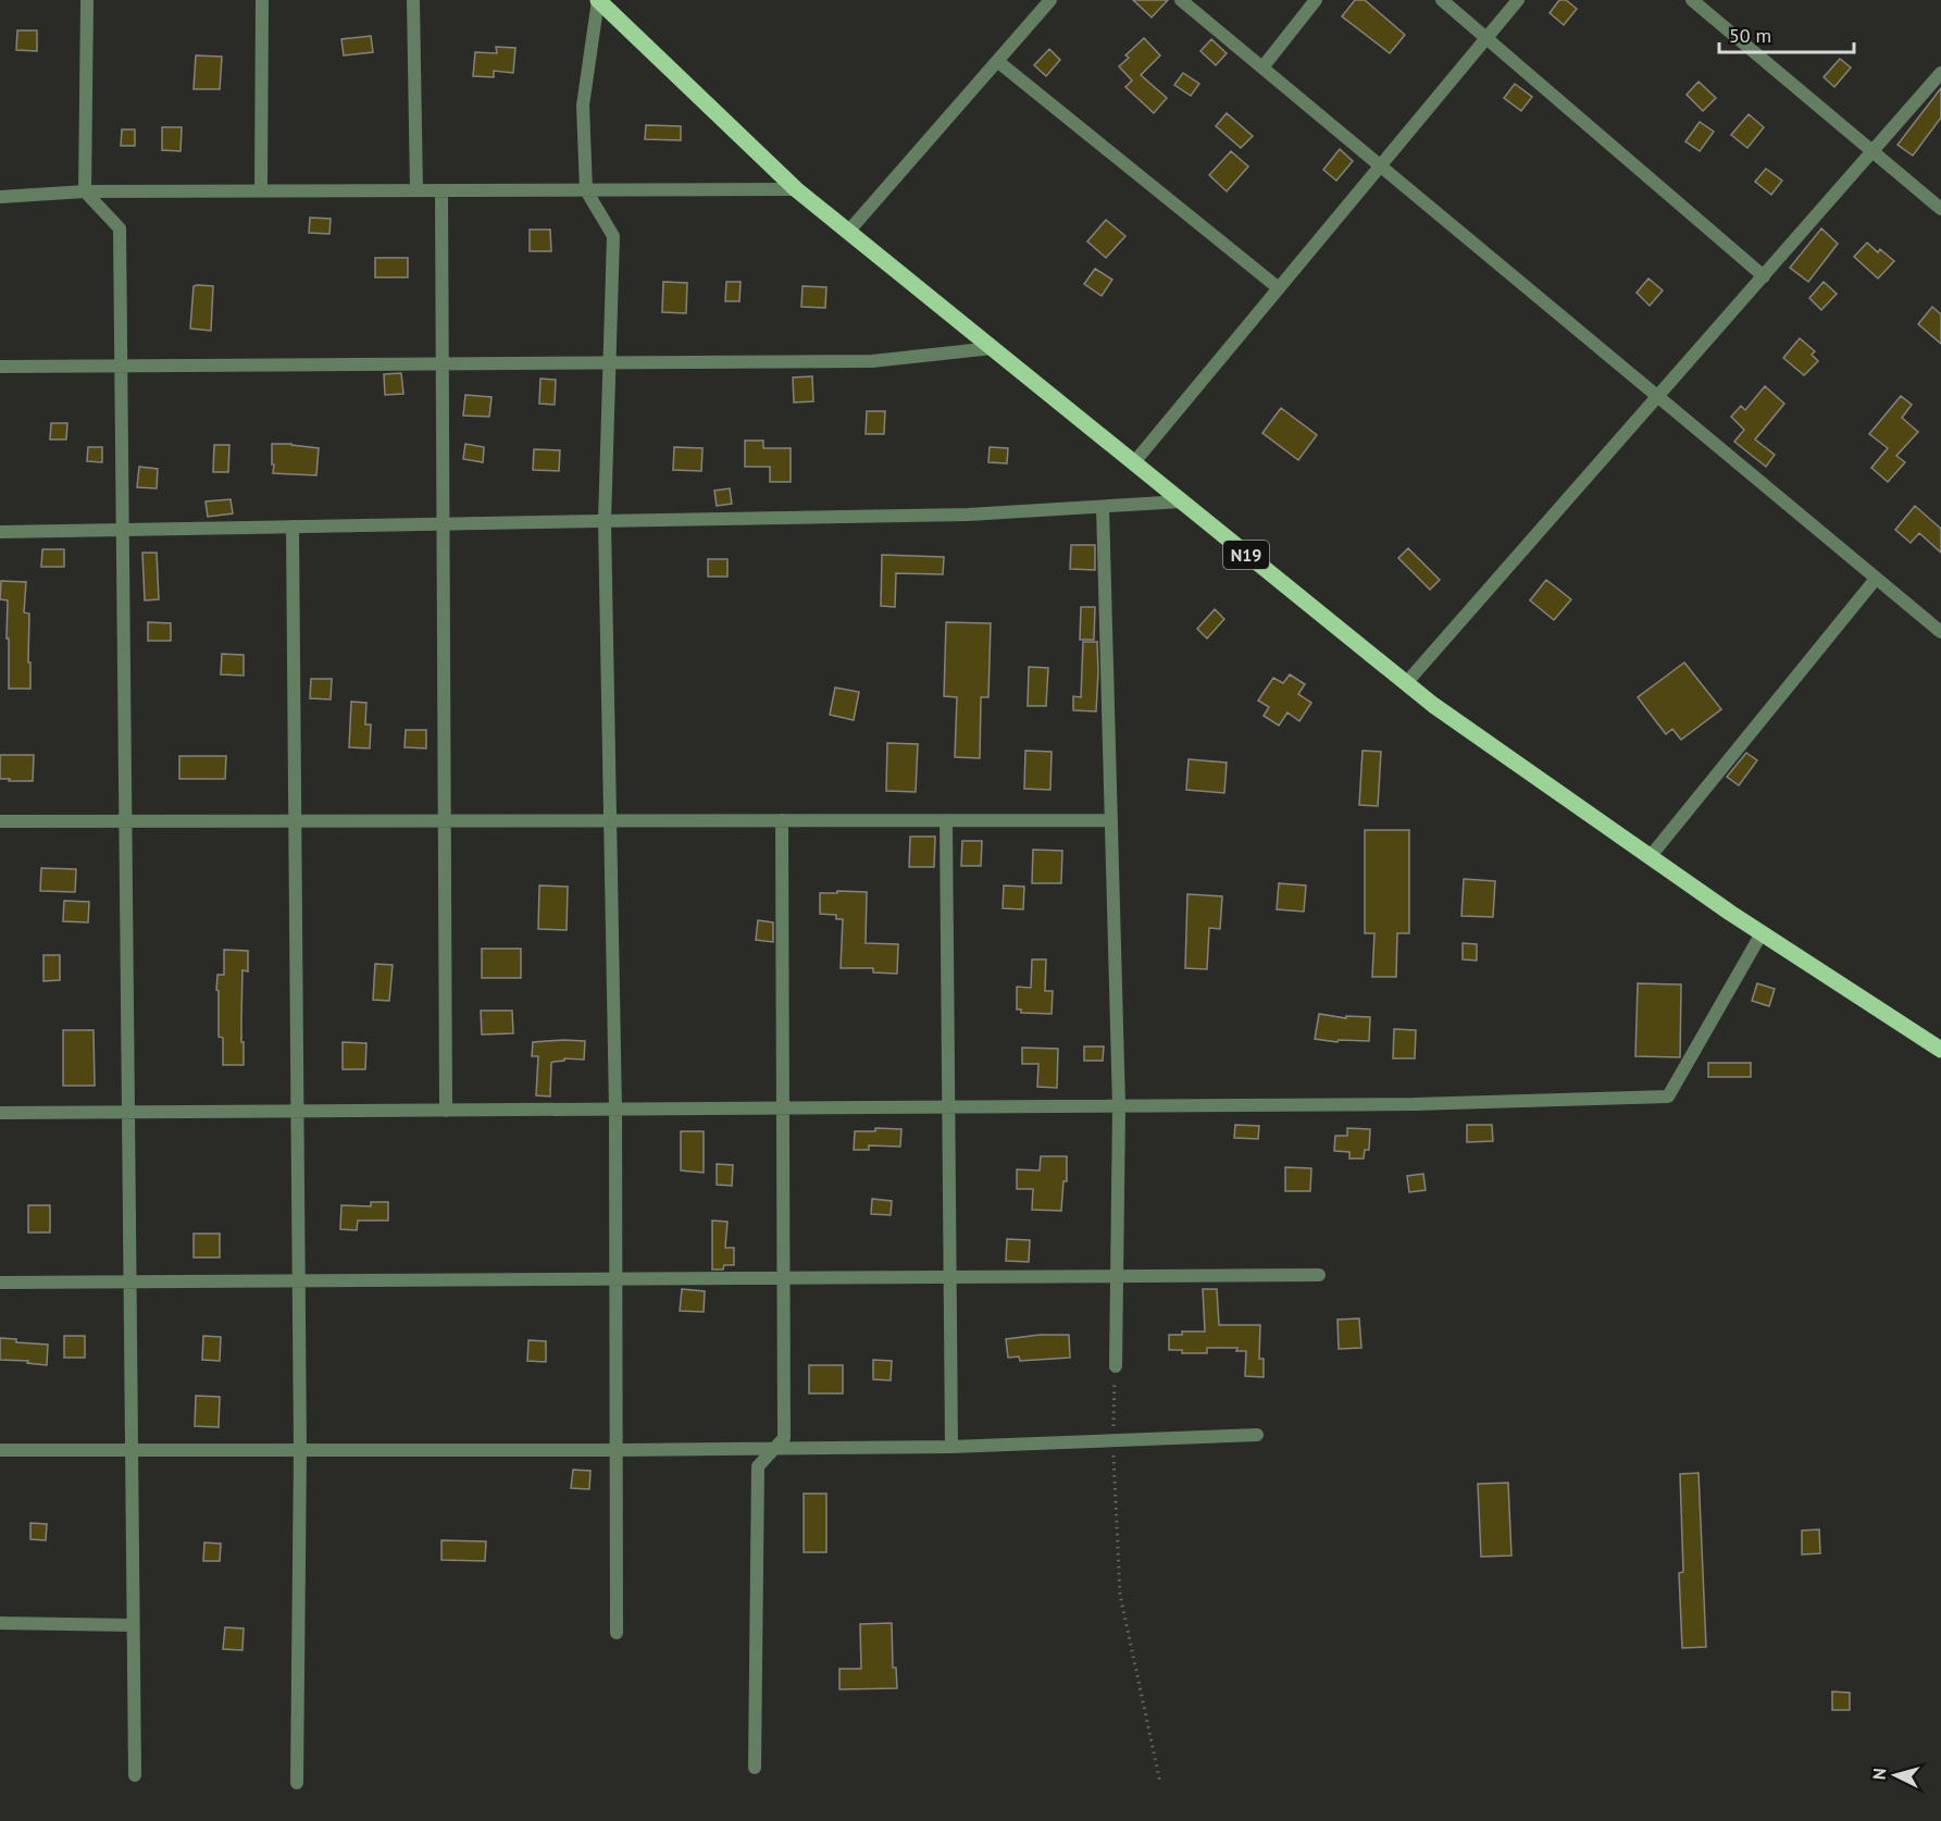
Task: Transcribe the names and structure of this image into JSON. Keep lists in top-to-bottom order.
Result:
{
  "streets": {
    "main road": ["N19"]
  },
  "scale_bar": "50 m",
  "north": "left"
}
